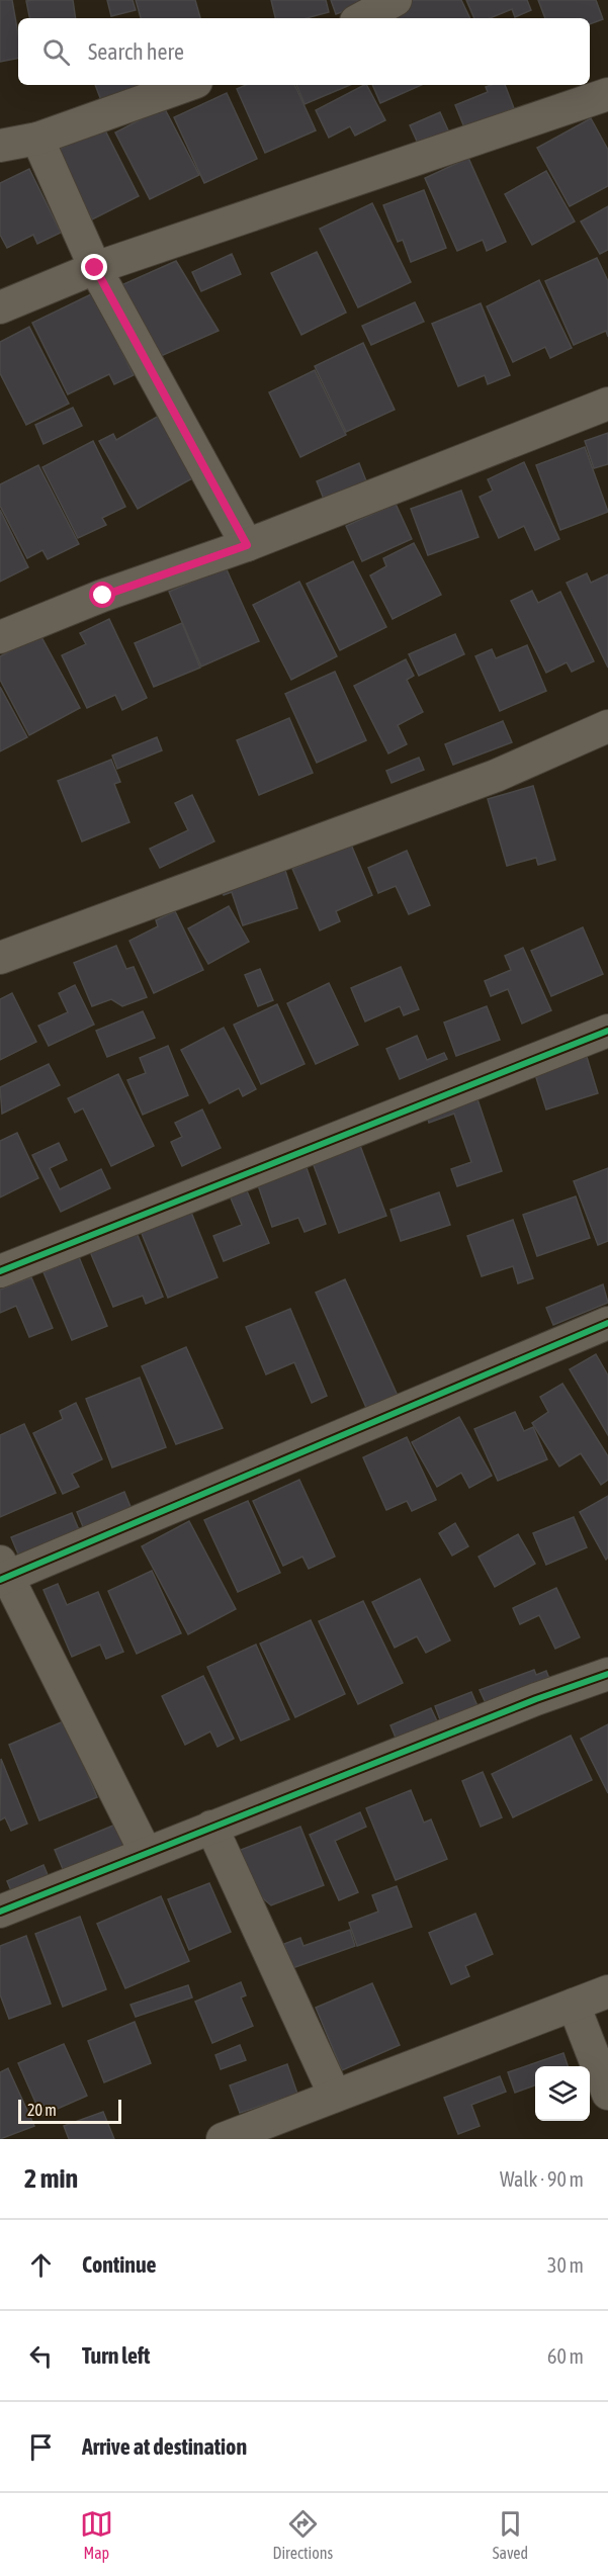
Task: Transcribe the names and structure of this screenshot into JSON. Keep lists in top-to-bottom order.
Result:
{
  "scale_bar": "20 m",
  "page": {
    "search": "Search here",
    "scale": "20 m",
    "heading": ["2 min", "Walk · 90 m"],
    "list": [
      ["Continue", "30 m"],
      ["Turn left", "60 m"],
      "Arrive at destination"
    ],
    "nav": ["Map", "Directions", "Saved"]
  }
}
